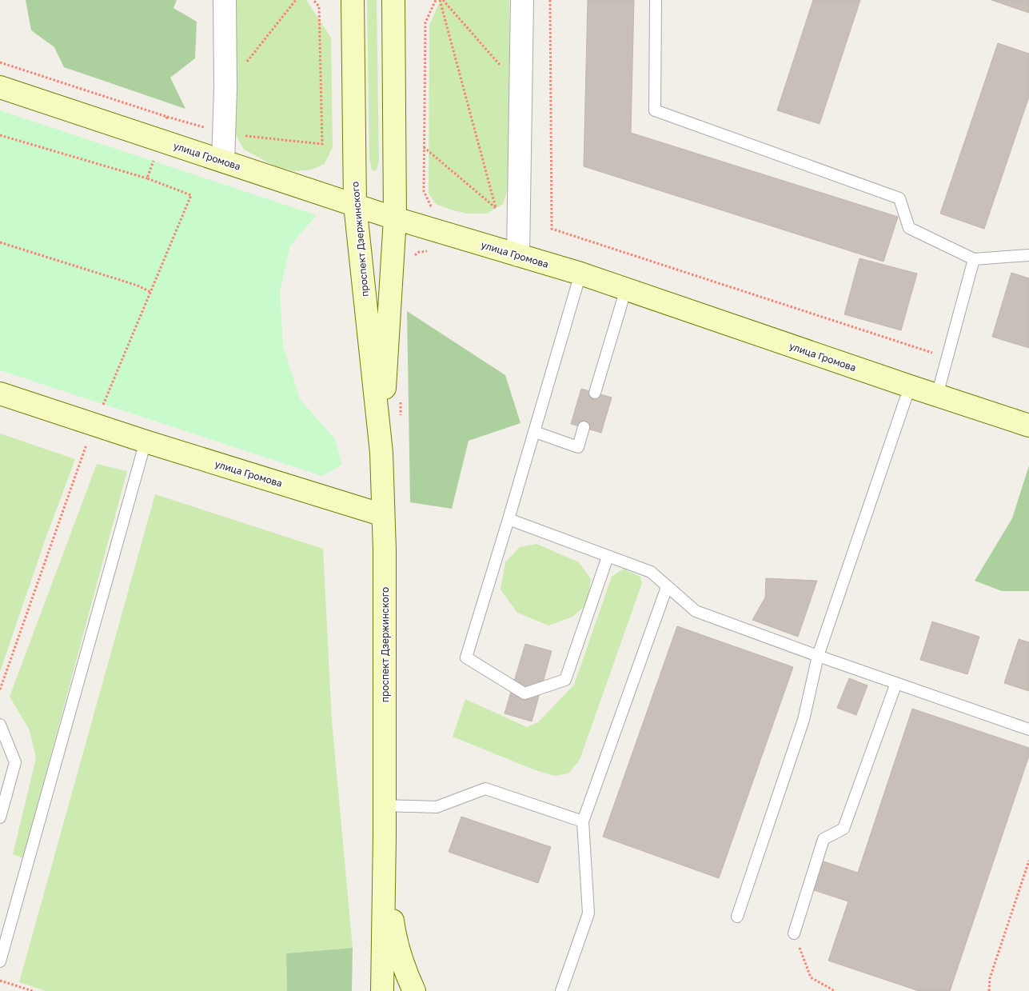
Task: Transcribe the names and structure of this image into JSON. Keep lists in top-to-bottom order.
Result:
{
  "streets": {
    "main road": ["улица Громова", "проспект Дзержинского"]
  },
  "crossings": [
    ["улица Громова", "проспект Дзержинского"]
  ]
}
